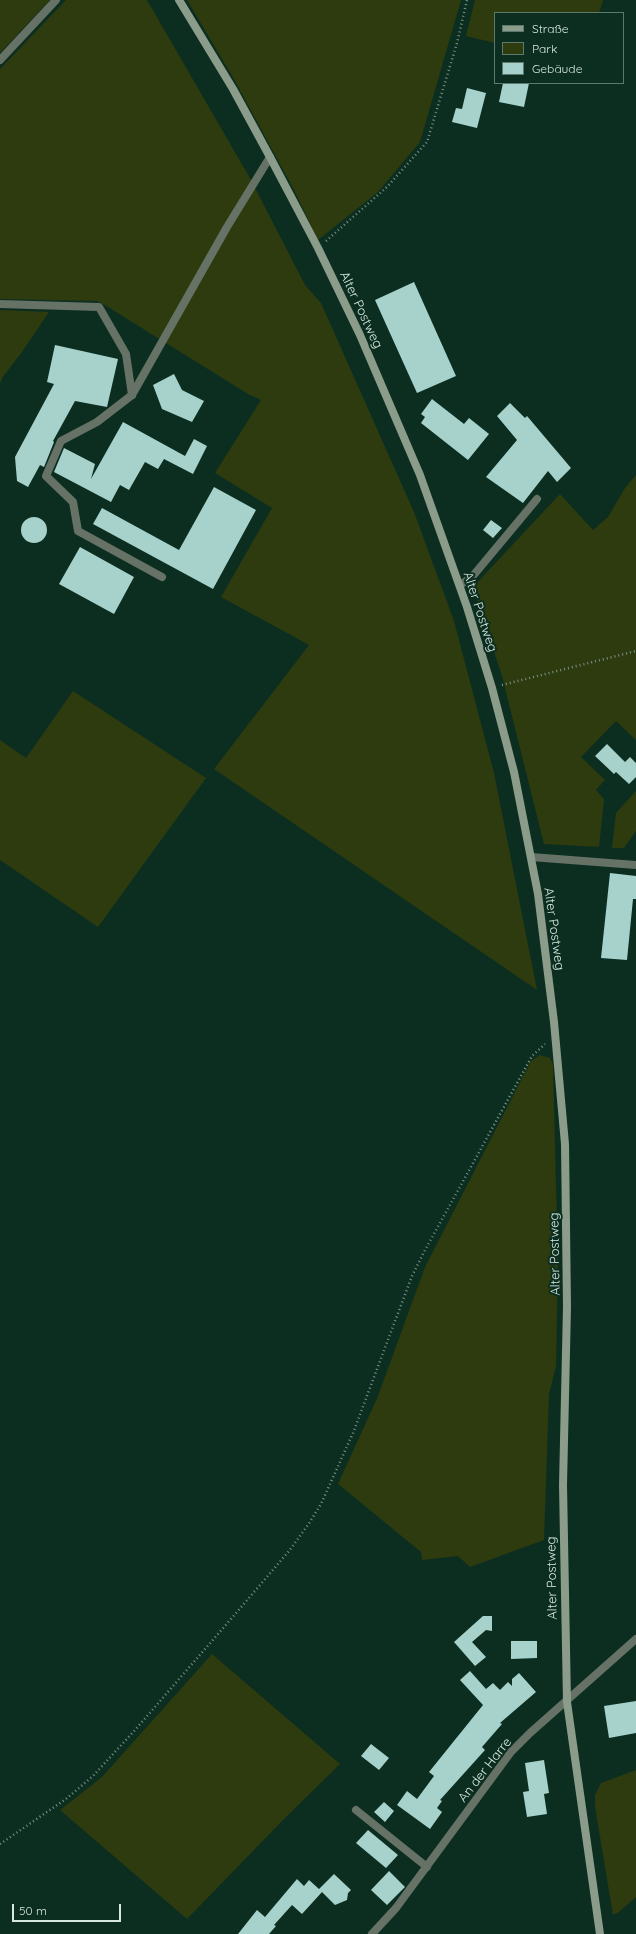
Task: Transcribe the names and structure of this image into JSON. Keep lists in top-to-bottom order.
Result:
{
  "streets": {
    "main road": ["Alter Postweg"],
    "street": ["An der Harre"]
  },
  "crossings": [
    ["Alter Postweg", "An der Harre"]
  ],
  "legend": ["Straße", "Park", "Gebäude"],
  "scale_bar": "50 m"
}
